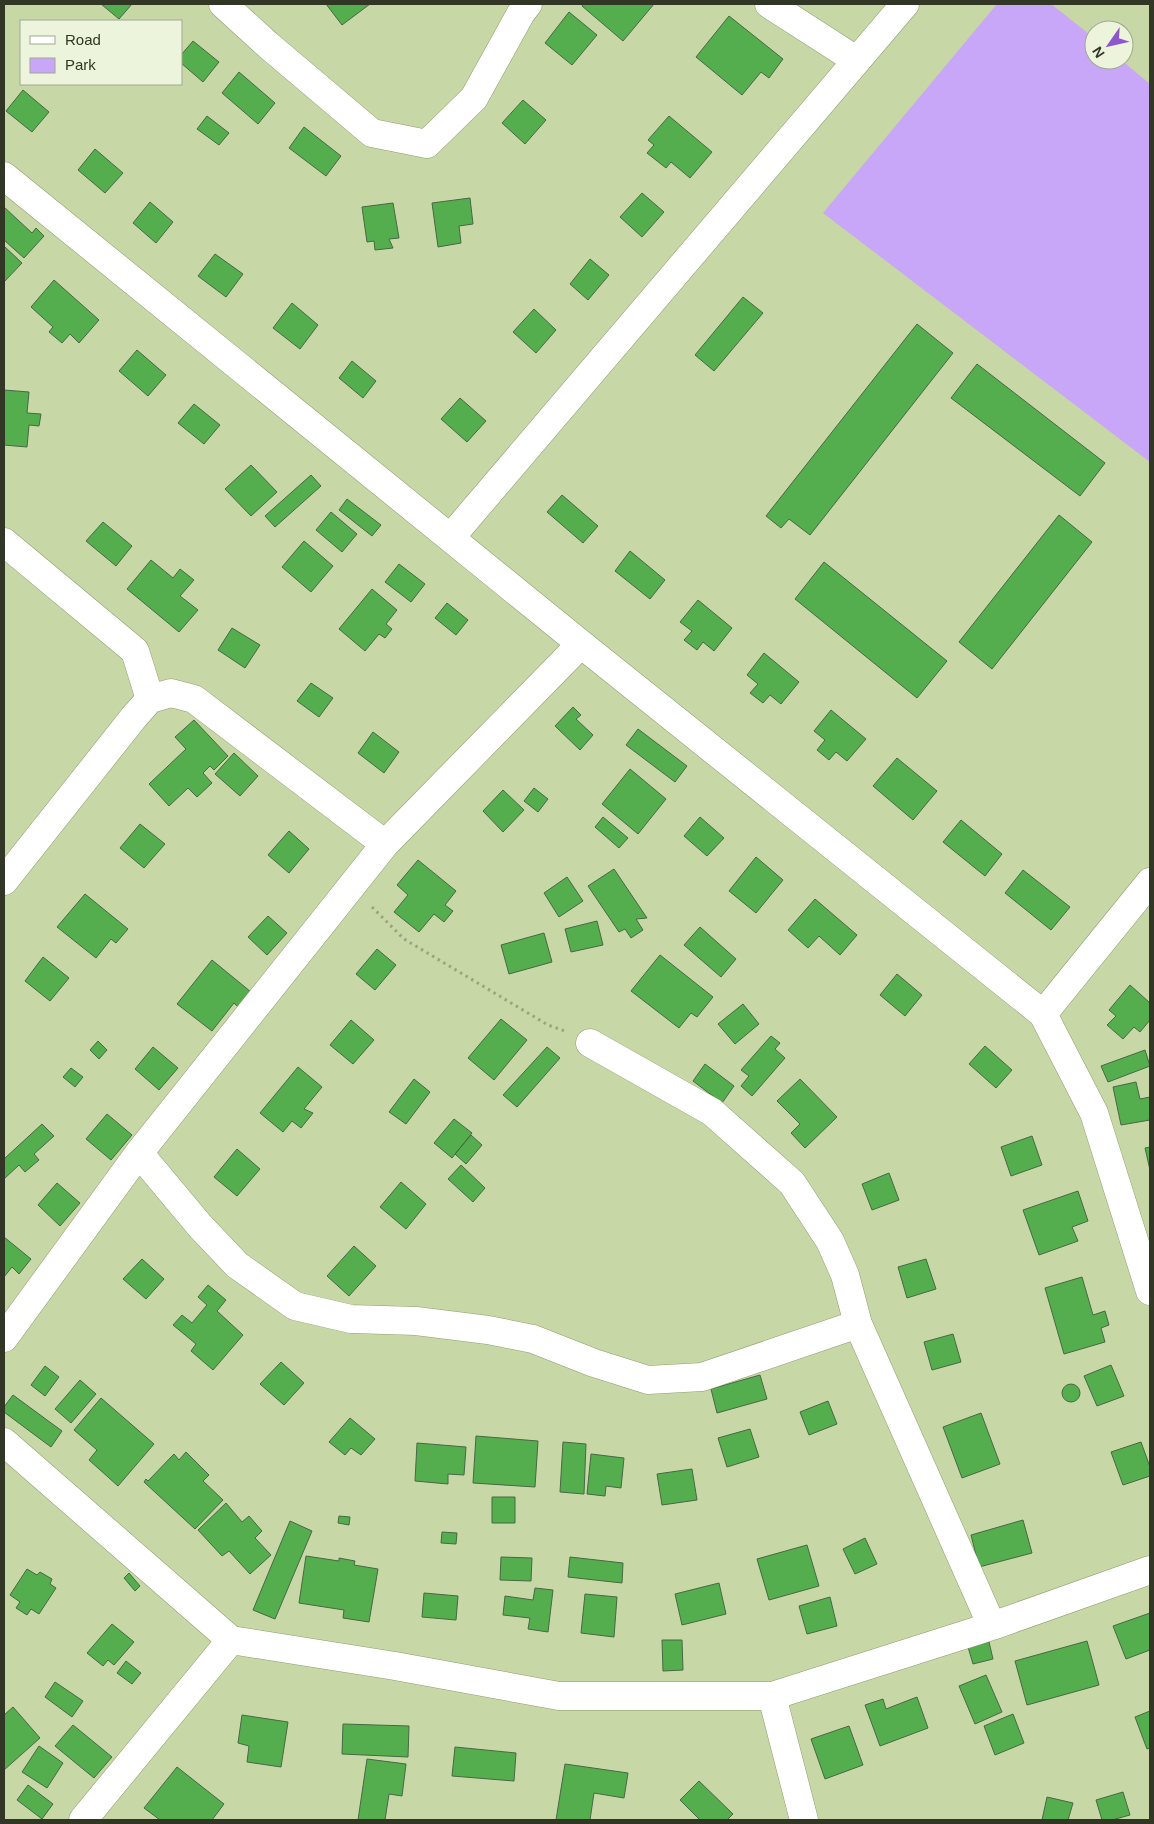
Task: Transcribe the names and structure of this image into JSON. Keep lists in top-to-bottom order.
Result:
{
  "legend": ["Road", "Park"],
  "north": "bottom left"
}
